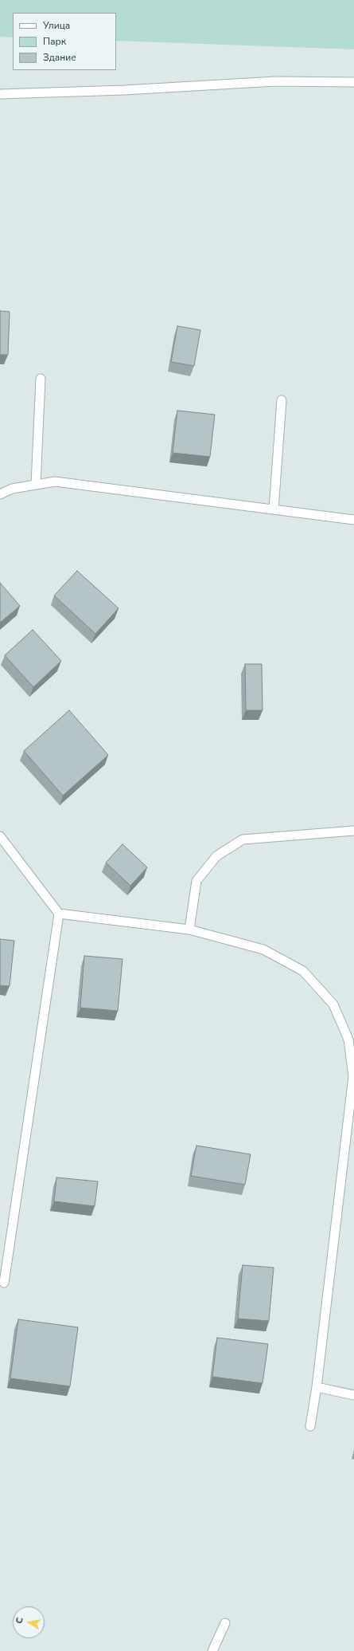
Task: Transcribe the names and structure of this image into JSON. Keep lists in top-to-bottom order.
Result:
{
  "legend": ["Улица", "Парк", "Здание"],
  "north": "left"
}
